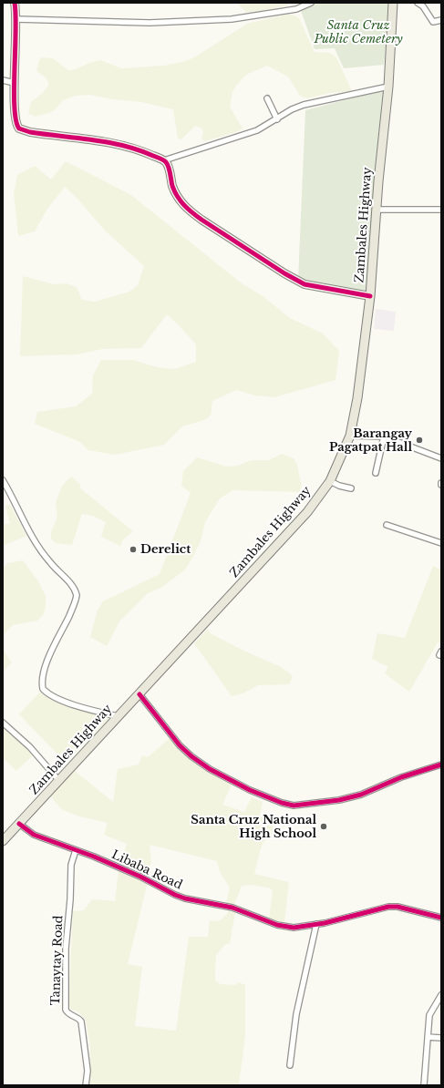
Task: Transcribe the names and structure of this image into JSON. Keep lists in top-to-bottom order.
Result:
{
  "streets": {
    "main road": ["Zambales Highway"],
    "street": ["Libaba Road", "Tanaytay Road"]
  },
  "crossings": [
    ["Zambales Highway", "Libaba Road"],
    ["Libaba Road", "Tanaytay Road"]
  ],
  "parks": ["Santa Cruz Public Cemetery"],
  "places": ["Barangay Pagatpat Hall", "Derelict", "Santa Cruz National High School"]
}
